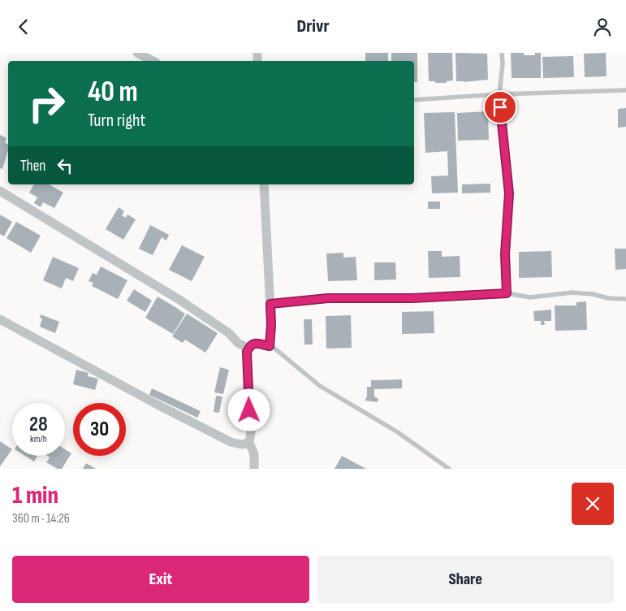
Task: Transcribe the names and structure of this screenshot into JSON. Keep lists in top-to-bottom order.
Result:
{
  "page": {
    "header": "Drivr",
    "turn": ["40 m", "Turn right"],
    "then": "Then",
    "speed": "28 km/h",
    "limit": "30",
    "heading": ["1 min", "360 m · 14:26"],
    "buttons": ["Exit", "Share"]
  }
}
